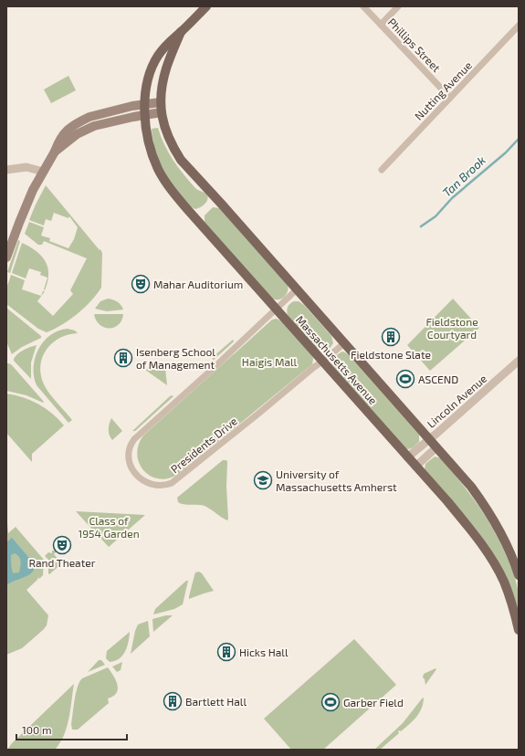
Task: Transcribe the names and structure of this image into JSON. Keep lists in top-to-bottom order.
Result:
{
  "streets": {
    "main road": ["Massachusetts Avenue"],
    "street": [
      "Phillips Street",
      "Nutting Avenue",
      "Lincoln Avenue",
      "Presidents Drive"
    ]
  },
  "crossings": [
    ["Phillips Street", "Nutting Avenue"],
    ["Massachusetts Avenue", "Lincoln Avenue"],
    ["Massachusetts Avenue", "Presidents Drive"]
  ],
  "water": ["Tan Brook"],
  "parks": ["Fieldstone Courtyard", "Haigis Mall", "Class of 1954 Garden"],
  "places": {
    "theatre": ["Mahar Auditorium", "Rand Theater"],
    "building": [
      "Fieldstone Slate",
      "Isenberg School of Management",
      "Hicks Hall",
      "Bartlett Hall"
    ],
    "sports": ["ASCEND", "Garber Field"],
    "school or university": ["University of Massachusetts Amherst"]
  },
  "scale_bar": "100 m"
}
